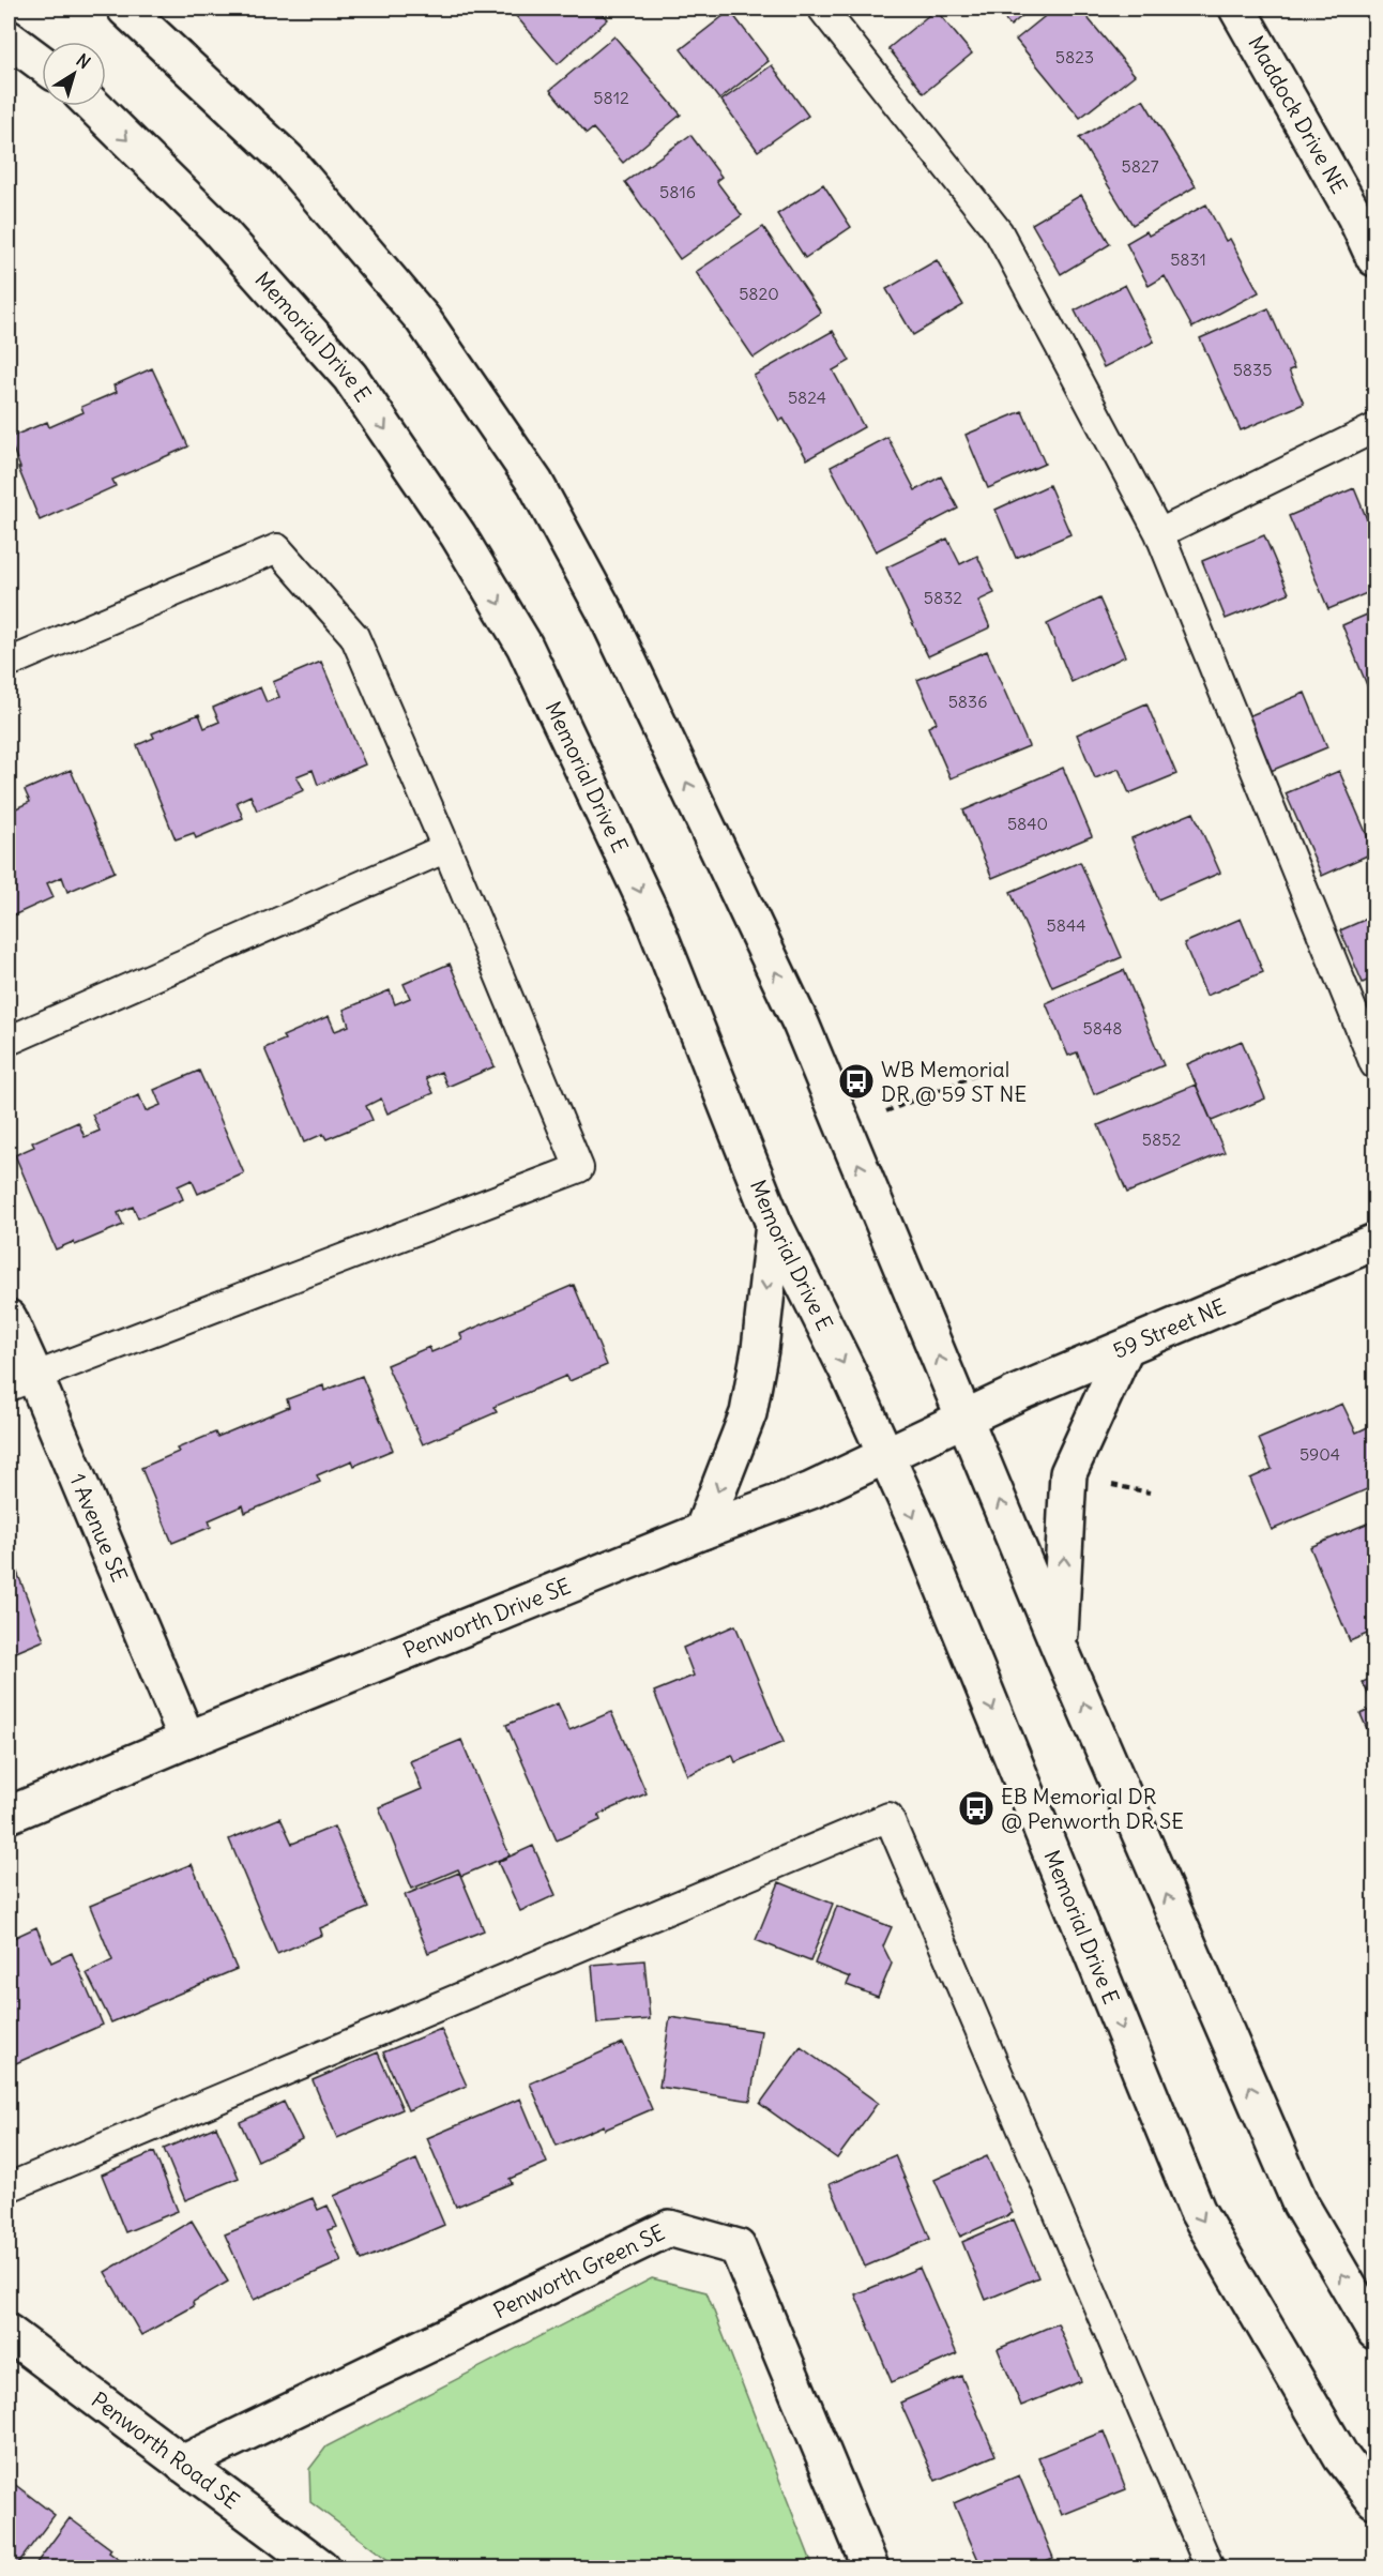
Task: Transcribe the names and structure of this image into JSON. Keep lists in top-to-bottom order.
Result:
{
  "streets": {
    "main road": [
      "Maddock Drive NE",
      "Memorial Drive E",
      "59 Street NE",
      "1 Avenue SE",
      "Penworth Drive SE",
      "Penworth Green SE",
      "Penworth Road SE"
    ]
  },
  "crossings": [
    ["Memorial Drive E", "Penworth Drive SE"],
    ["59 Street NE", "Penworth Drive SE"],
    ["1 Avenue SE", "Penworth Drive SE"],
    ["Penworth Green SE", "Penworth Road SE"]
  ],
  "places": {
    "bus stop": ["WB Memorial DR @ 59 ST NE", "EB Memorial DR @ Penworth DR SE"]
  },
  "house_numbers": [
    "5823",
    "5812",
    "5827",
    "5816",
    "5831",
    "5820",
    "5835",
    "5824",
    "5832",
    "5836",
    "5840",
    "5844",
    "5848",
    "5852",
    "5904"
  ],
  "north": "top right"
}
